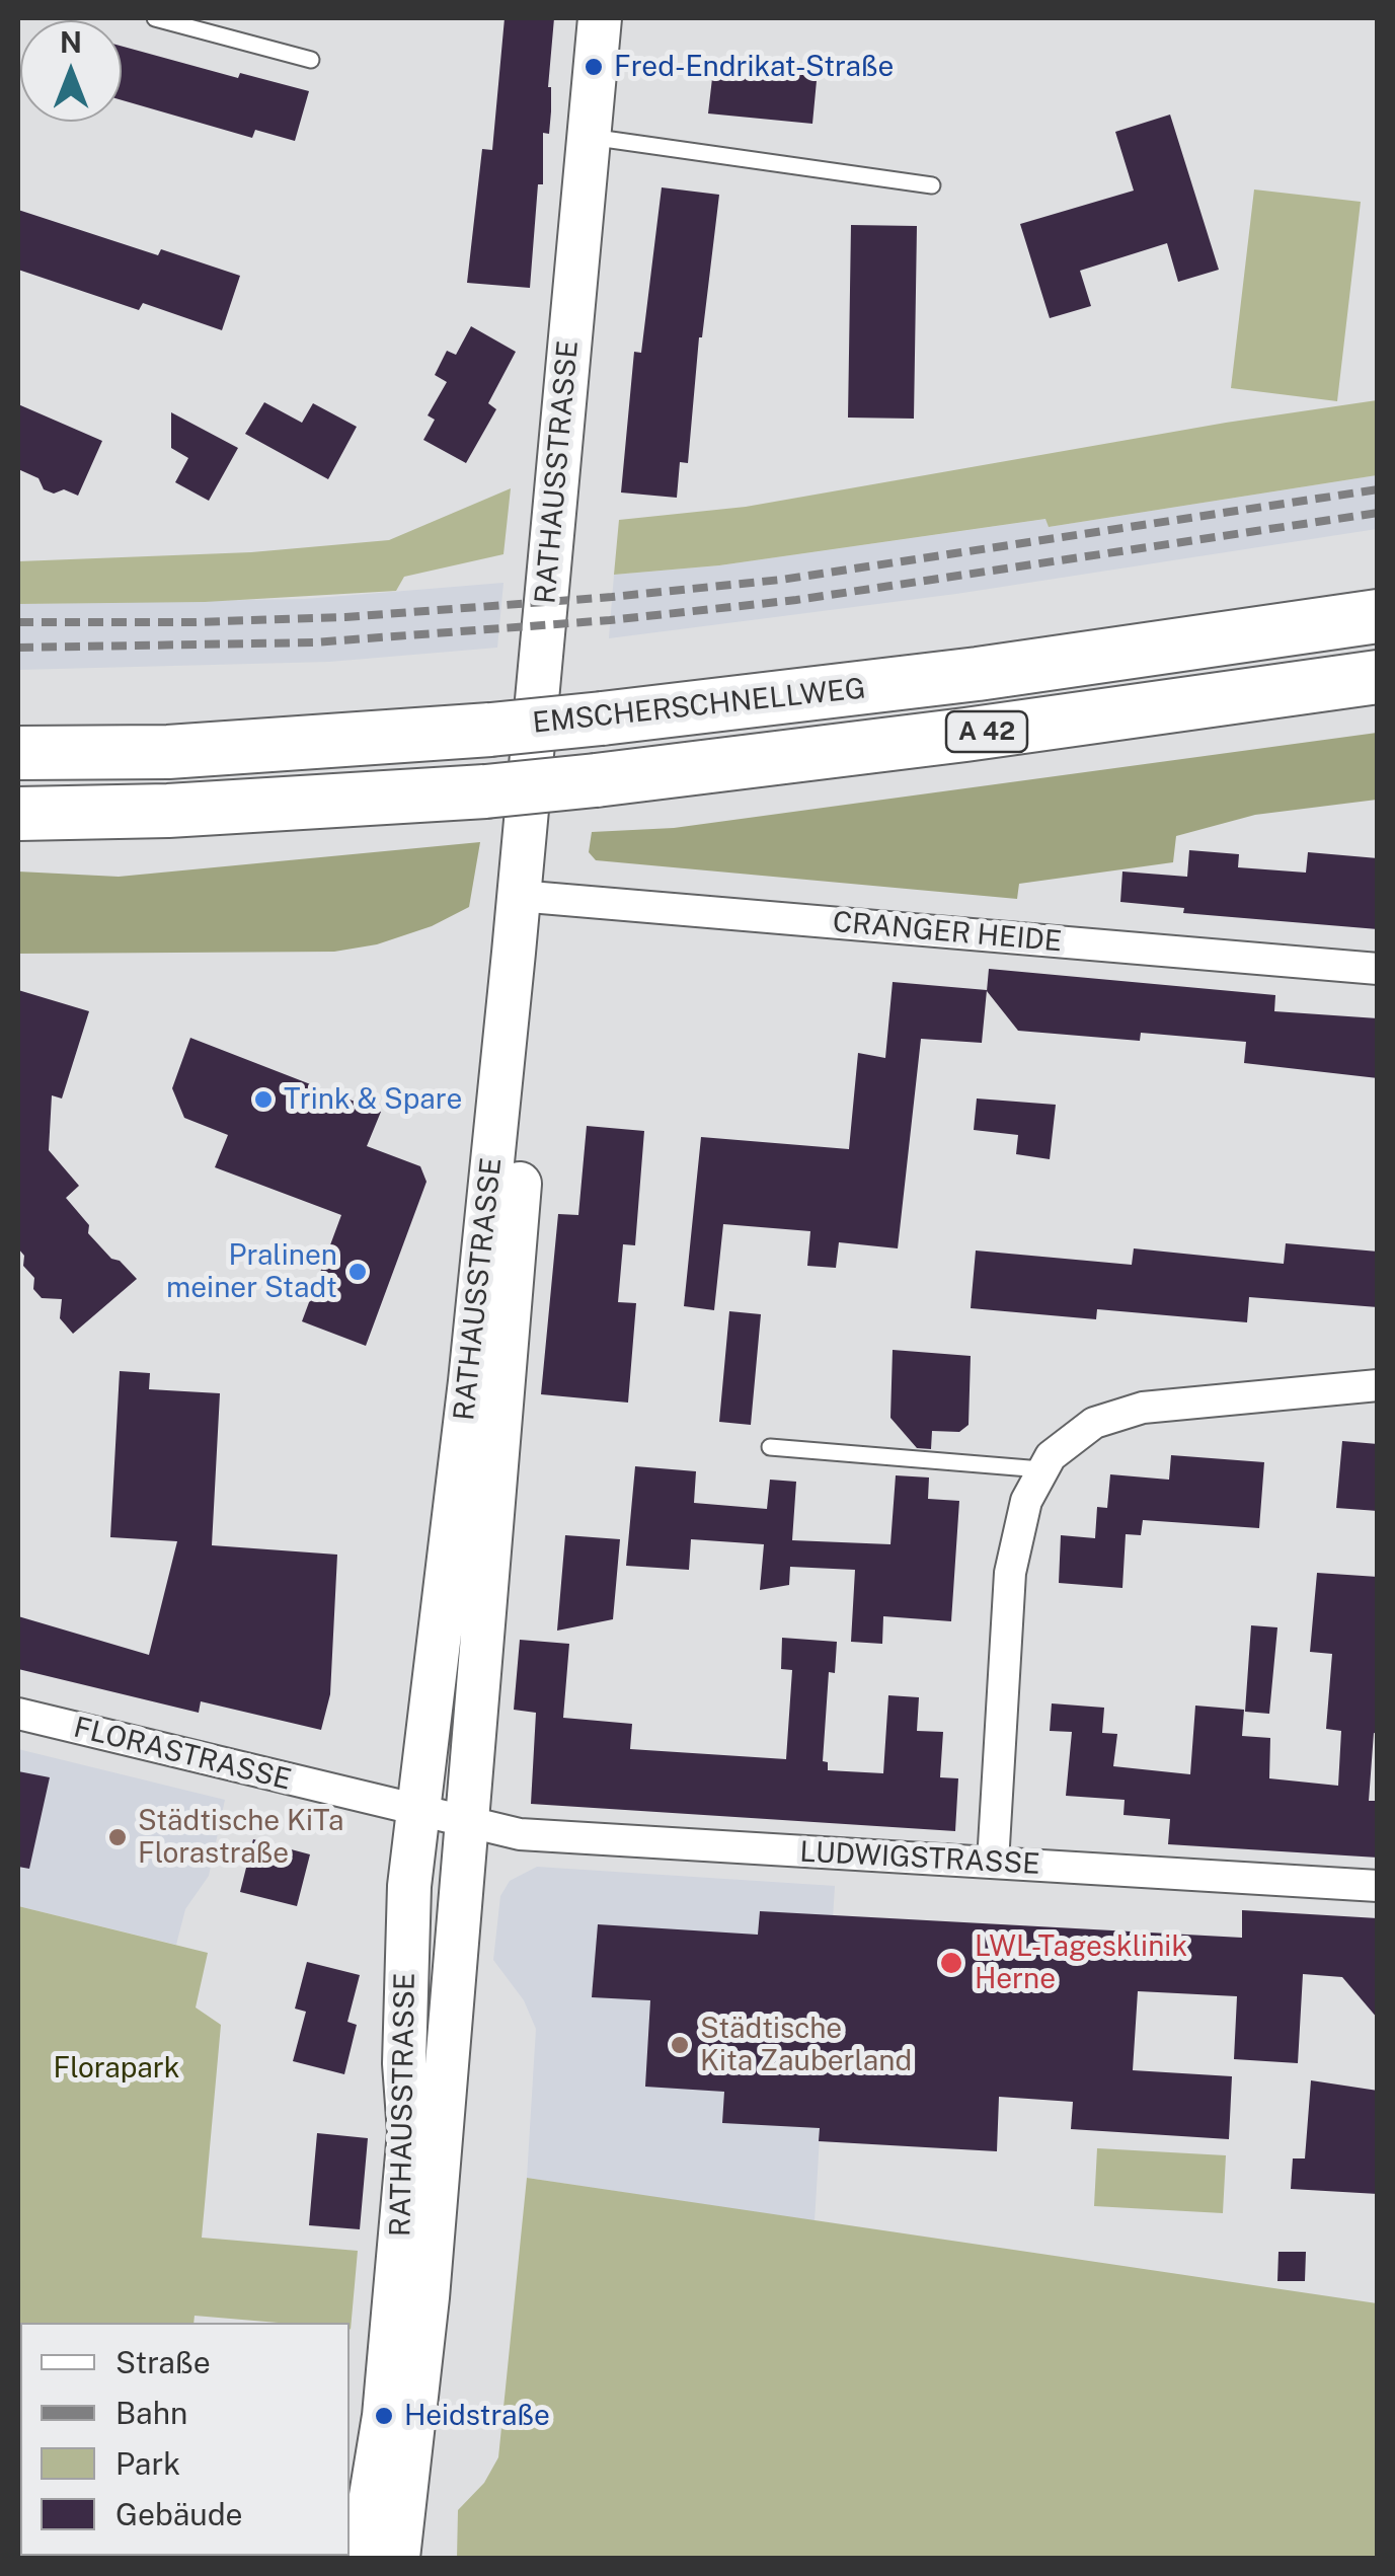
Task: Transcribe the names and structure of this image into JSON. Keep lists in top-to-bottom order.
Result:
{
  "streets": {
    "highway": ["EMSCHERSCHNELLWEG", "A 42"],
    "street": [
      "RATHAUSSTRASSE",
      "CRANGER HEIDE",
      "FLORASTRASSE",
      "LUDWIGSTRASSE"
    ]
  },
  "crossings": [
    ["RATHAUSSTRASSE", "CRANGER HEIDE"],
    ["RATHAUSSTRASSE", "FLORASTRASSE"],
    ["RATHAUSSTRASSE", "LUDWIGSTRASSE"],
    ["FLORASTRASSE", "LUDWIGSTRASSE"]
  ],
  "parks": ["Florapark"],
  "places": [
    "Fred-Endrikat-Straße",
    "Trink & Spare",
    "Pralinen meiner Stadt",
    "Städtische KiTa Florastraße",
    "LWL-Tagesklinik Herne",
    "Städtische Kita Zauberland",
    "Heidstraße"
  ],
  "legend": [
    "Straße",
    "Bahn",
    "Park",
    "Gebäude"
  ],
  "north": "top"
}
